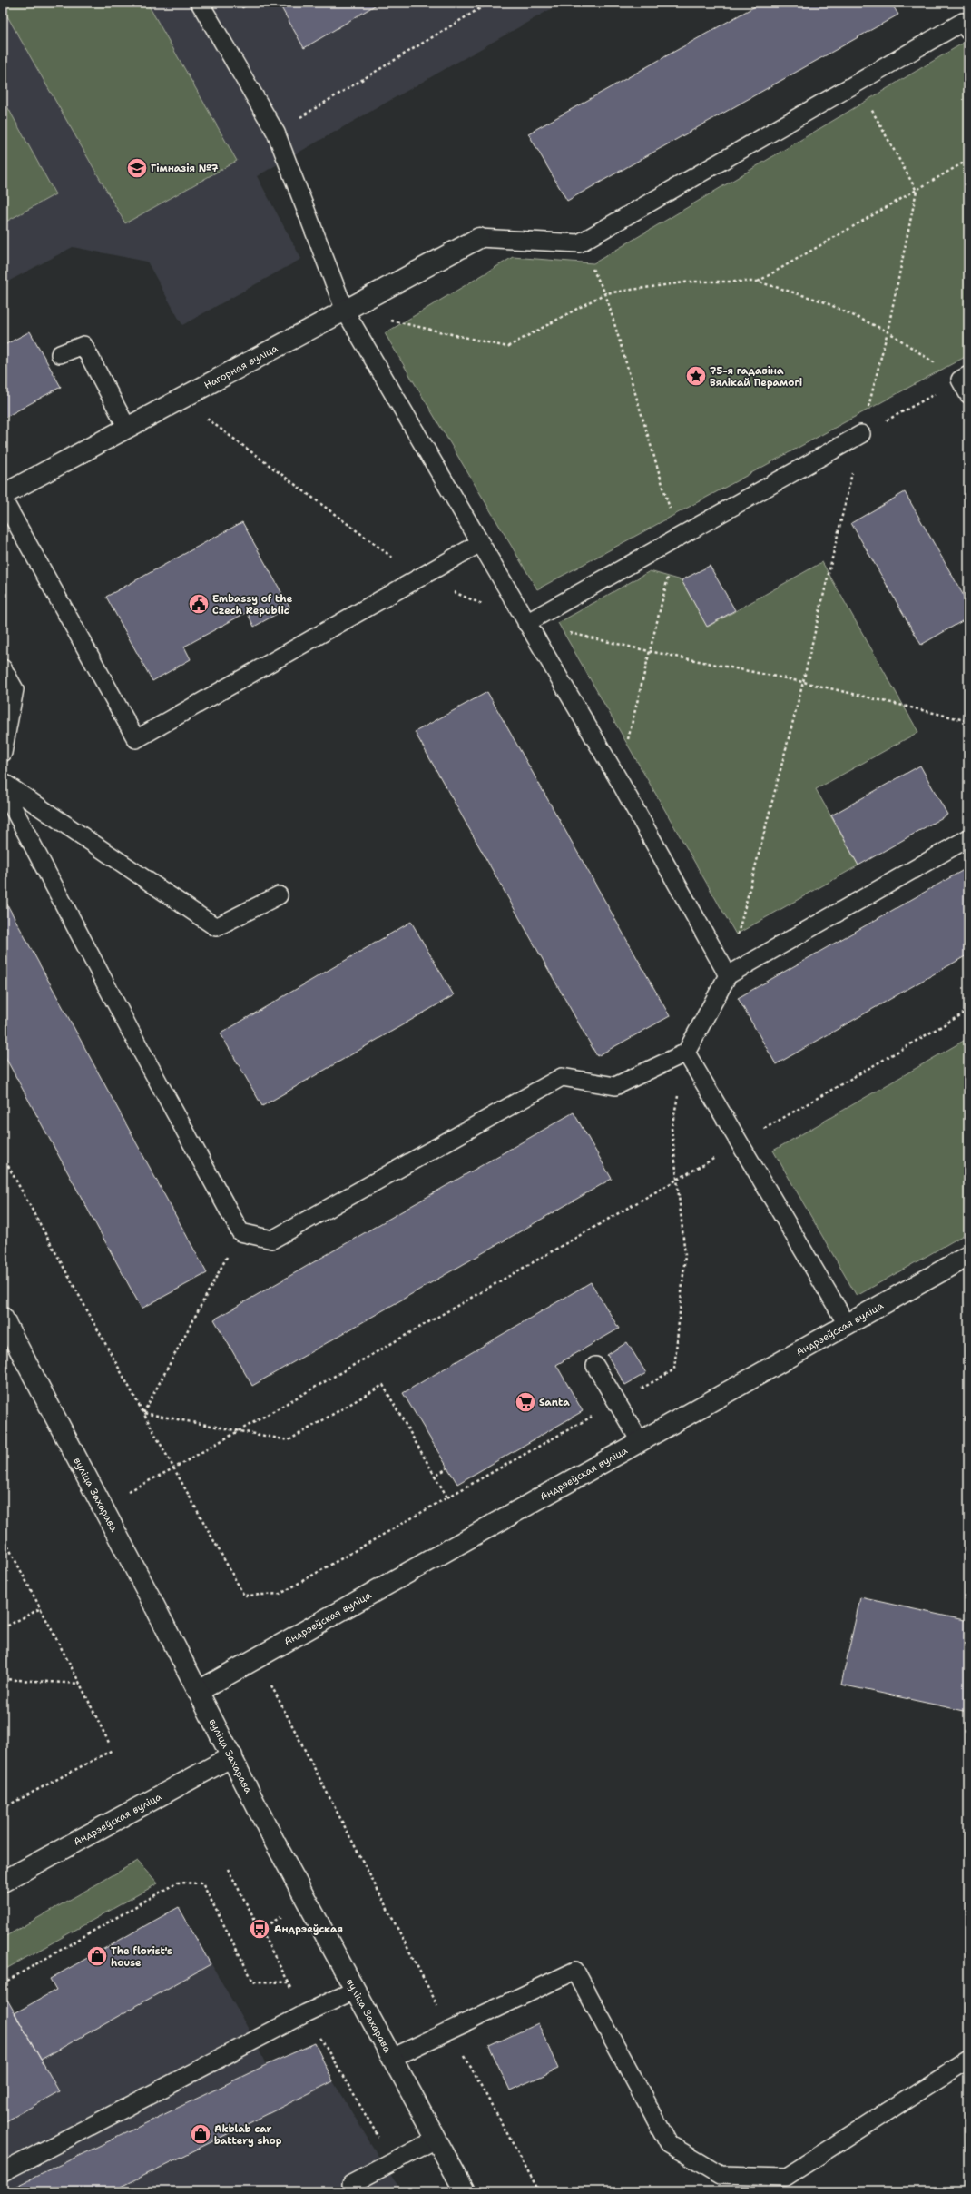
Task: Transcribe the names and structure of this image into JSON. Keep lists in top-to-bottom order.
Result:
{
  "streets": {
    "street": ["Нагорная вуліца", "Андрэеўская вуліца", "вуліца Захарава"]
  },
  "crossings": [
    ["Андрэеўская вуліца", "вуліца Захарава"]
  ],
  "places": {
    "school or university": ["Гімназія №7"],
    "place": ["75-я гадавіна Вялікай Перамогі"],
    "public building": ["Embassy of the Czech Republic"],
    "supermarket": ["Santa"],
    "bus stop": ["Андрэеўская"],
    "shop": ["The florist's house", "Akblab car battery shop"]
  }
}
